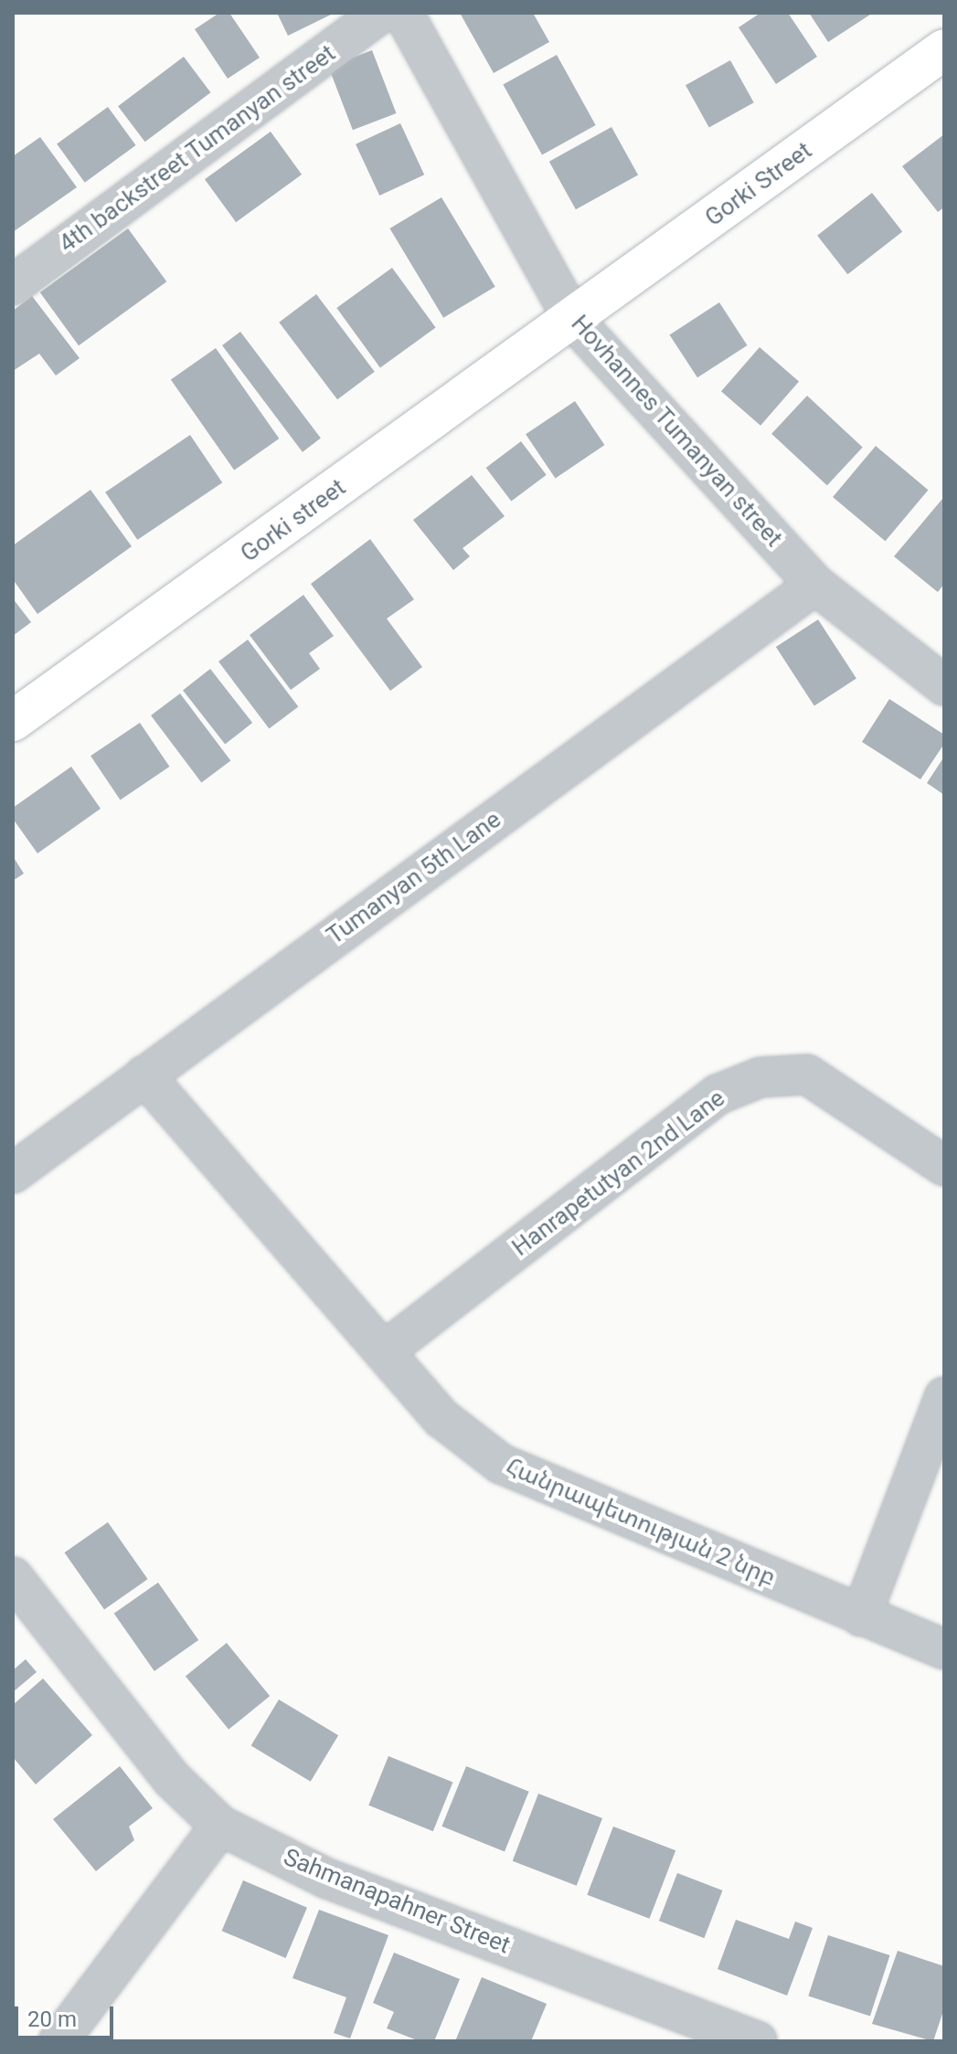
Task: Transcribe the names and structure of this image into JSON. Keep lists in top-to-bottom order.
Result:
{
  "streets": {
    "street": [
      "4th backstreet Tumanyan street",
      "Gorki Street",
      "Hovhannes Tumanyan street",
      "Gorki street",
      "Tumanyan 5th Lane",
      "Hanrapetutyan 2nd Lane",
      "Հանրապետության 2 նրբ",
      "Sahmanapahner Street"
    ]
  },
  "crossings": [
    ["Gorki Street", "Hovhannes Tumanyan street"],
    ["Gorki Street", "Gorki street"],
    ["Hovhannes Tumanyan street", "Gorki street"],
    ["Hovhannes Tumanyan street", "Tumanyan 5th Lane"],
    ["Tumanyan 5th Lane", "Հանրապետության 2 նրբ"],
    ["Hanrapetutyan 2nd Lane", "Հանրապետության 2 նրբ"]
  ],
  "scale_bar": "20 m"
}
